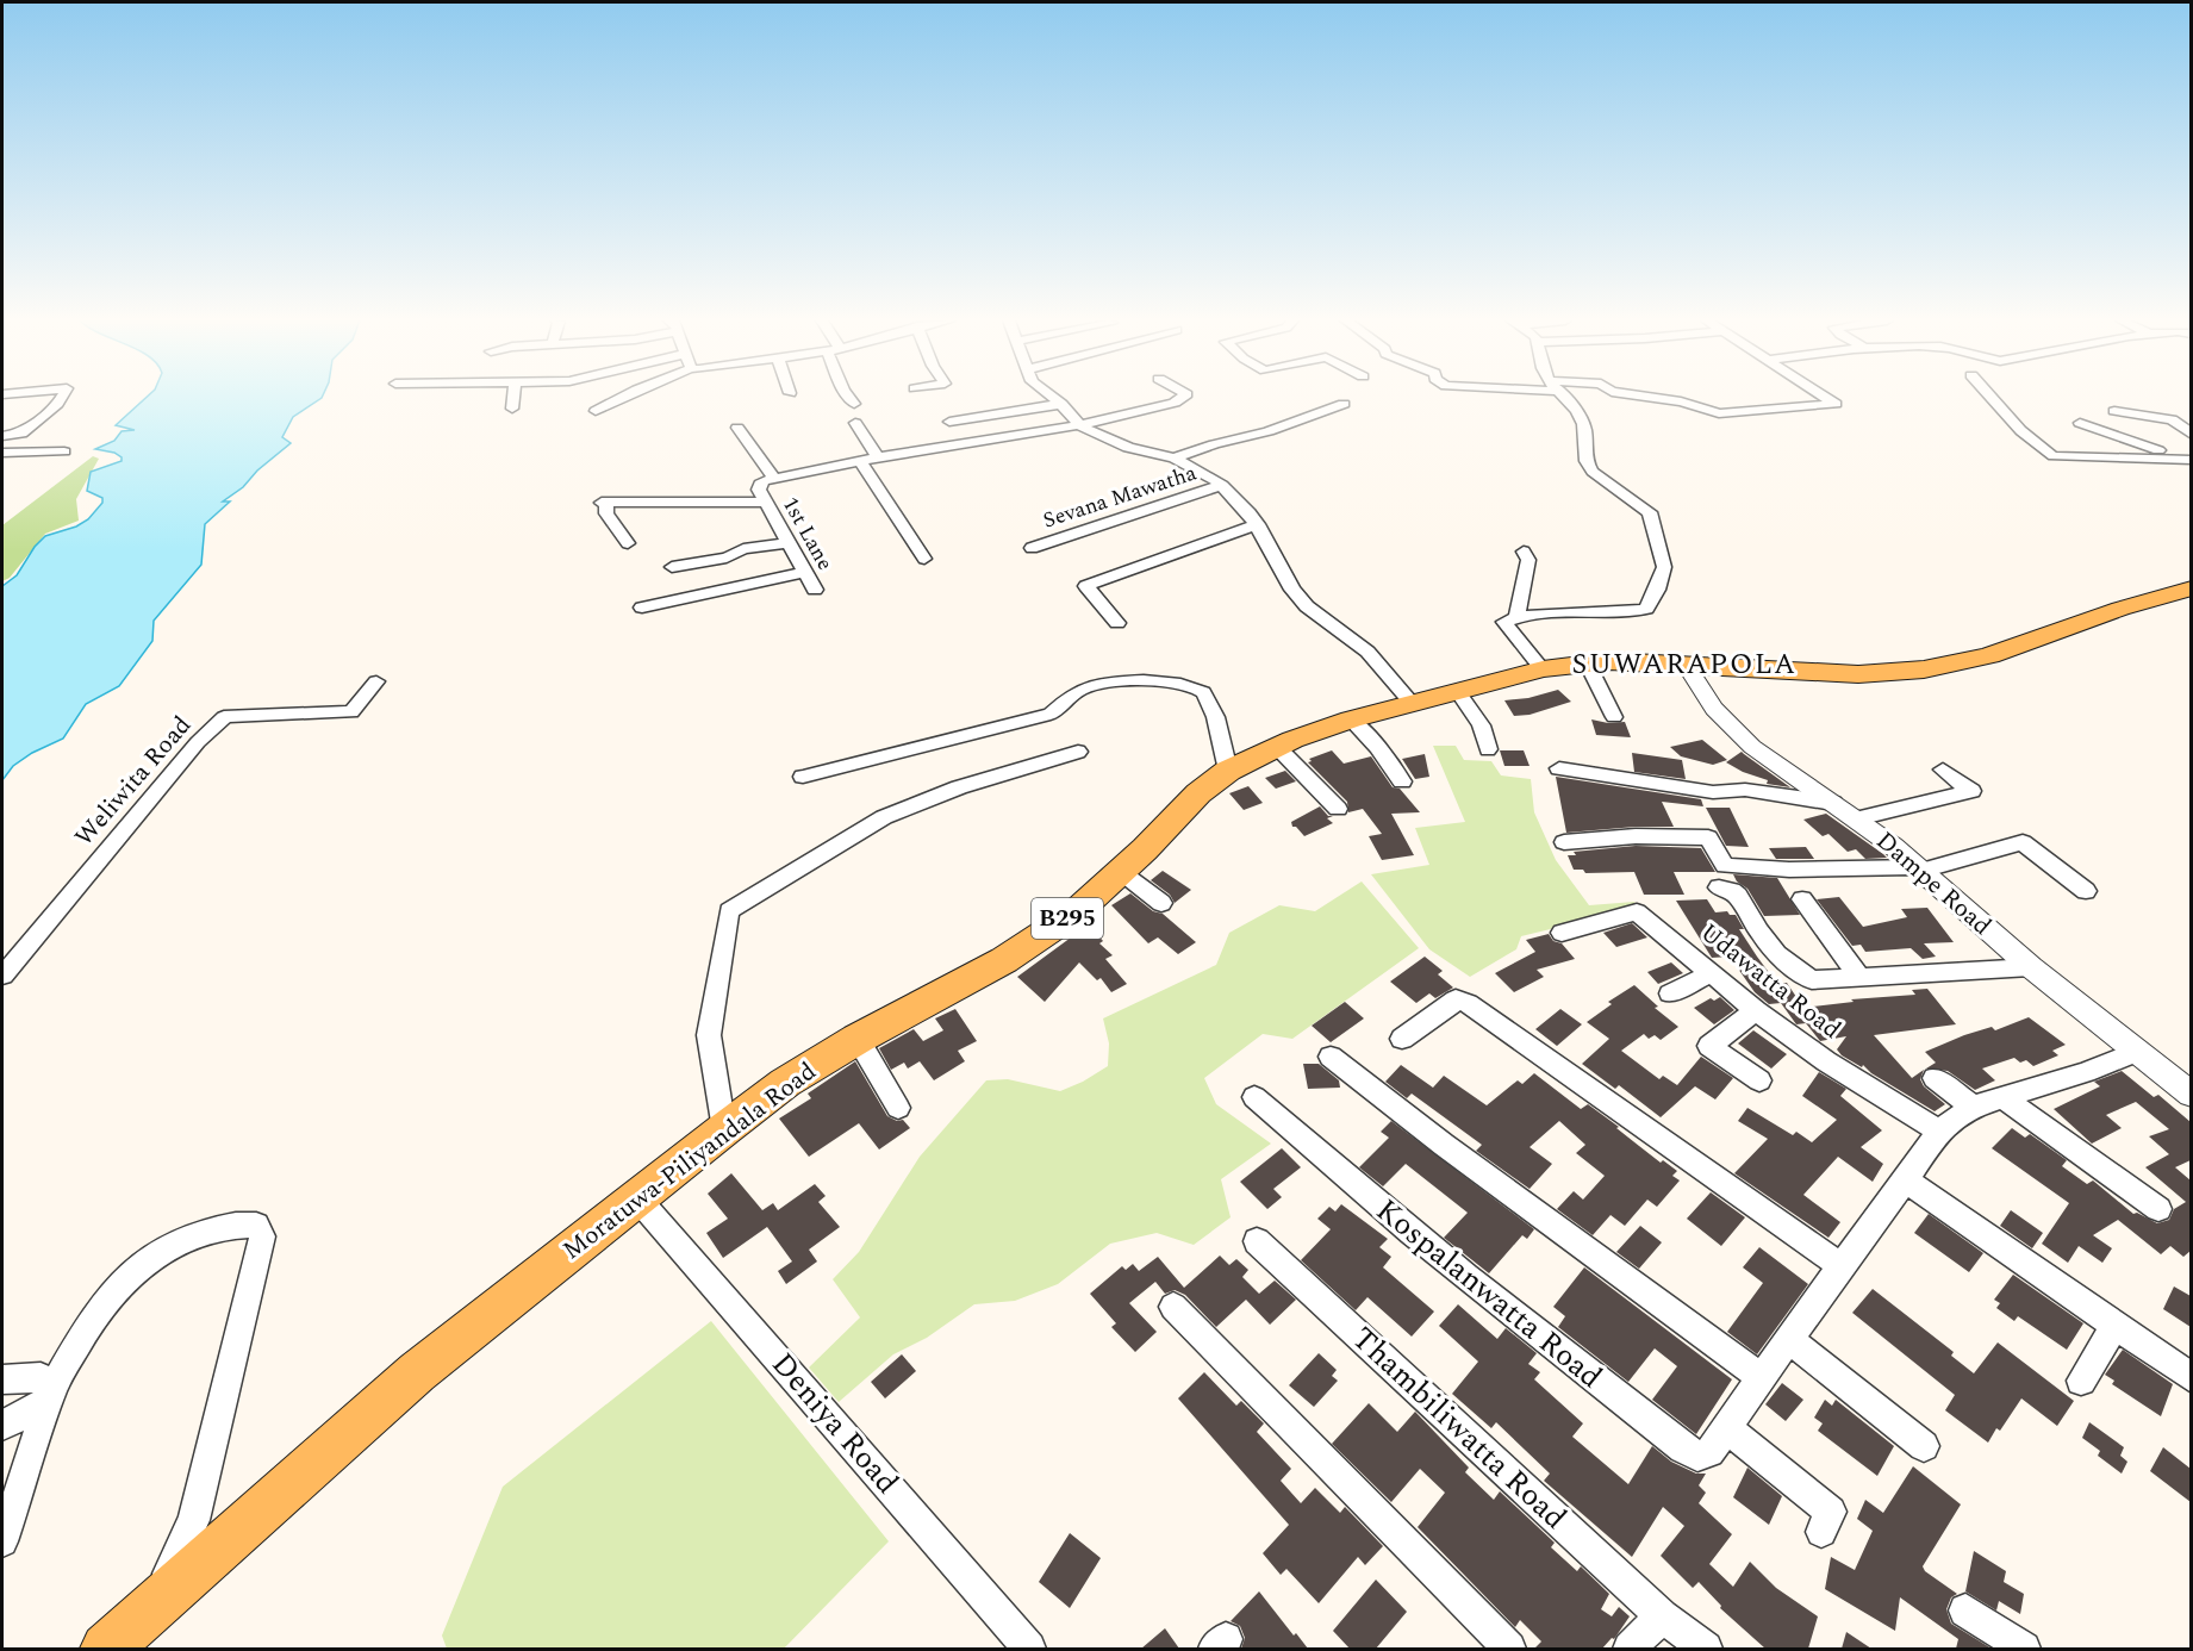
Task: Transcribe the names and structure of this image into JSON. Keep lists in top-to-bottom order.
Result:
{
  "streets": {
    "main road": ["B295", "Moratuwa-Piliyandala Road"],
    "street": [
      "Sevana Mawatha",
      "1st Lane",
      "Weliwita Road",
      "Dampe Road",
      "Udawatta Road",
      "Kospalanwatta Road",
      "Deniya Road",
      "Thambiliwatta Road"
    ]
  },
  "crossings": [
    ["Dampe Road", "Moratuwa-Piliyandala Road"],
    ["Dampe Road", "Kospalanwatta Road"],
    ["Udawatta Road", "Kospalanwatta Road"],
    ["Moratuwa-Piliyandala Road", "Deniya Road"]
  ],
  "districts": ["SUWARAPOLA"]
}
